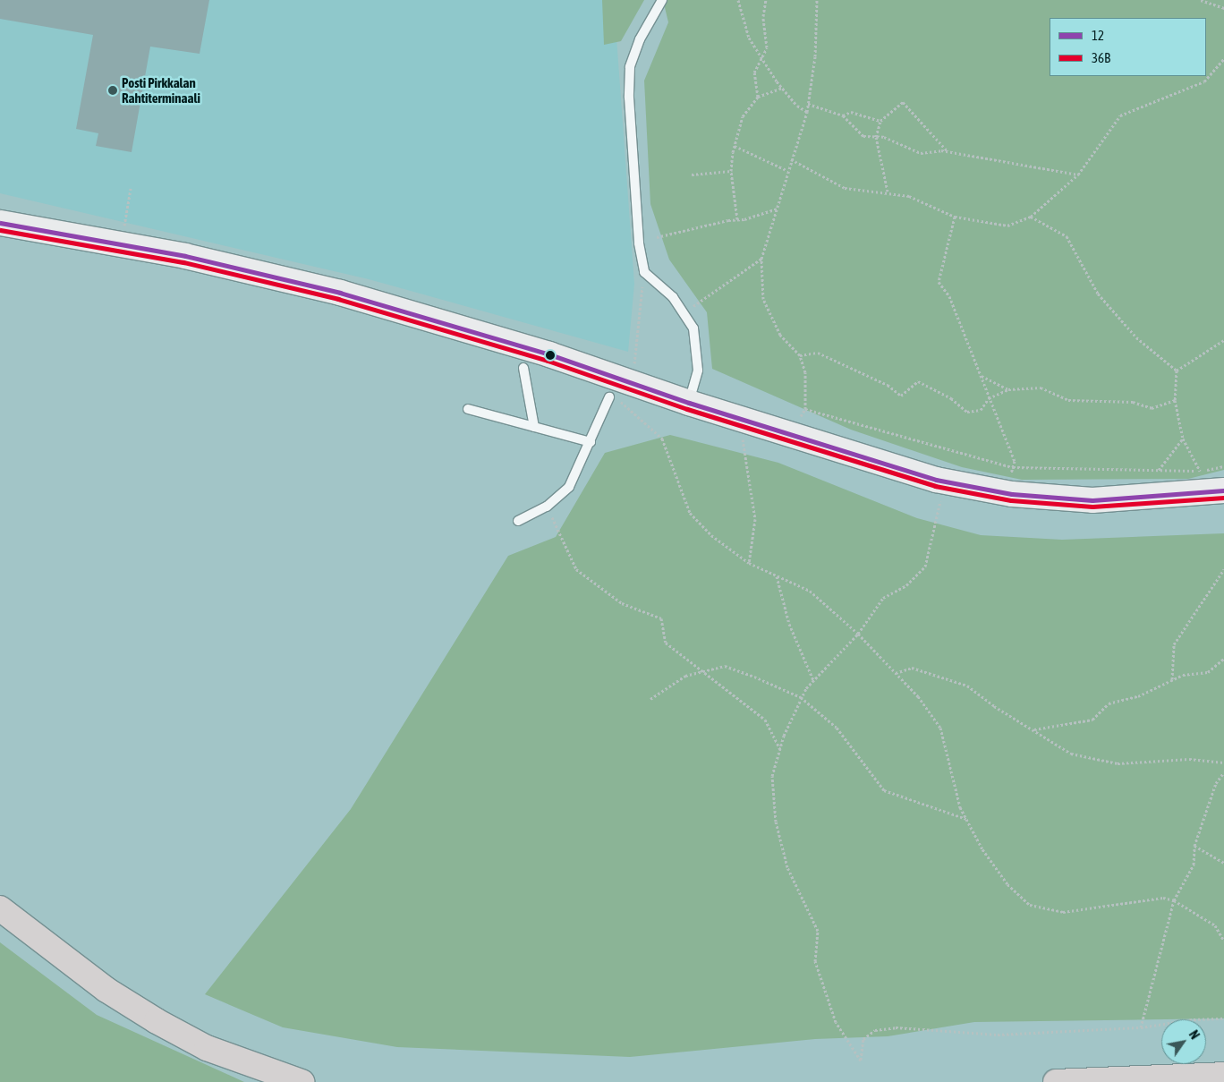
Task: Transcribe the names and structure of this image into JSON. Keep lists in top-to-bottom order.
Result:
{
  "places": ["Posti Pirkkalan Rahtiterminaali"],
  "lines": ["transit line 12", "transit line 36B"],
  "legend": ["12", "36B"],
  "north": "top right"
}
